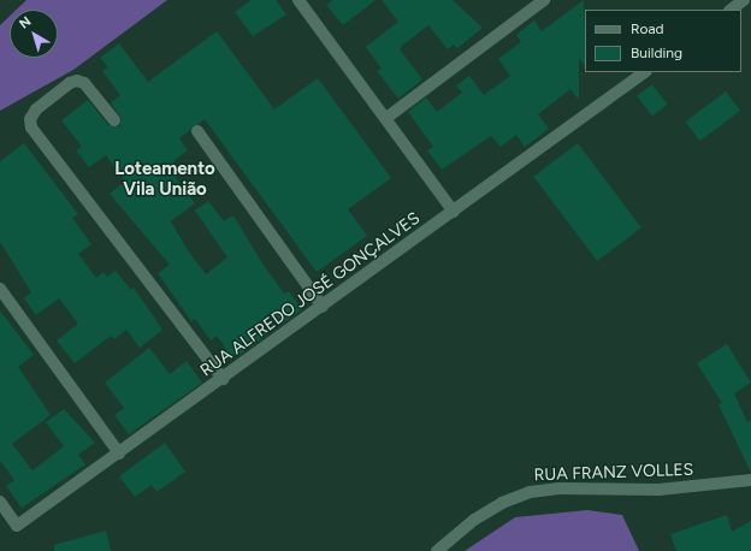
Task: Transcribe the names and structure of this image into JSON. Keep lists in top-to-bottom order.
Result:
{
  "streets": {
    "street": ["RUA ALFREDO JOSÉ GONÇALVES", "RUA FRANZ VOLLES"]
  },
  "districts": ["Loteamento Vila União"],
  "legend": ["Road", "Building"],
  "north": "top left"
}
